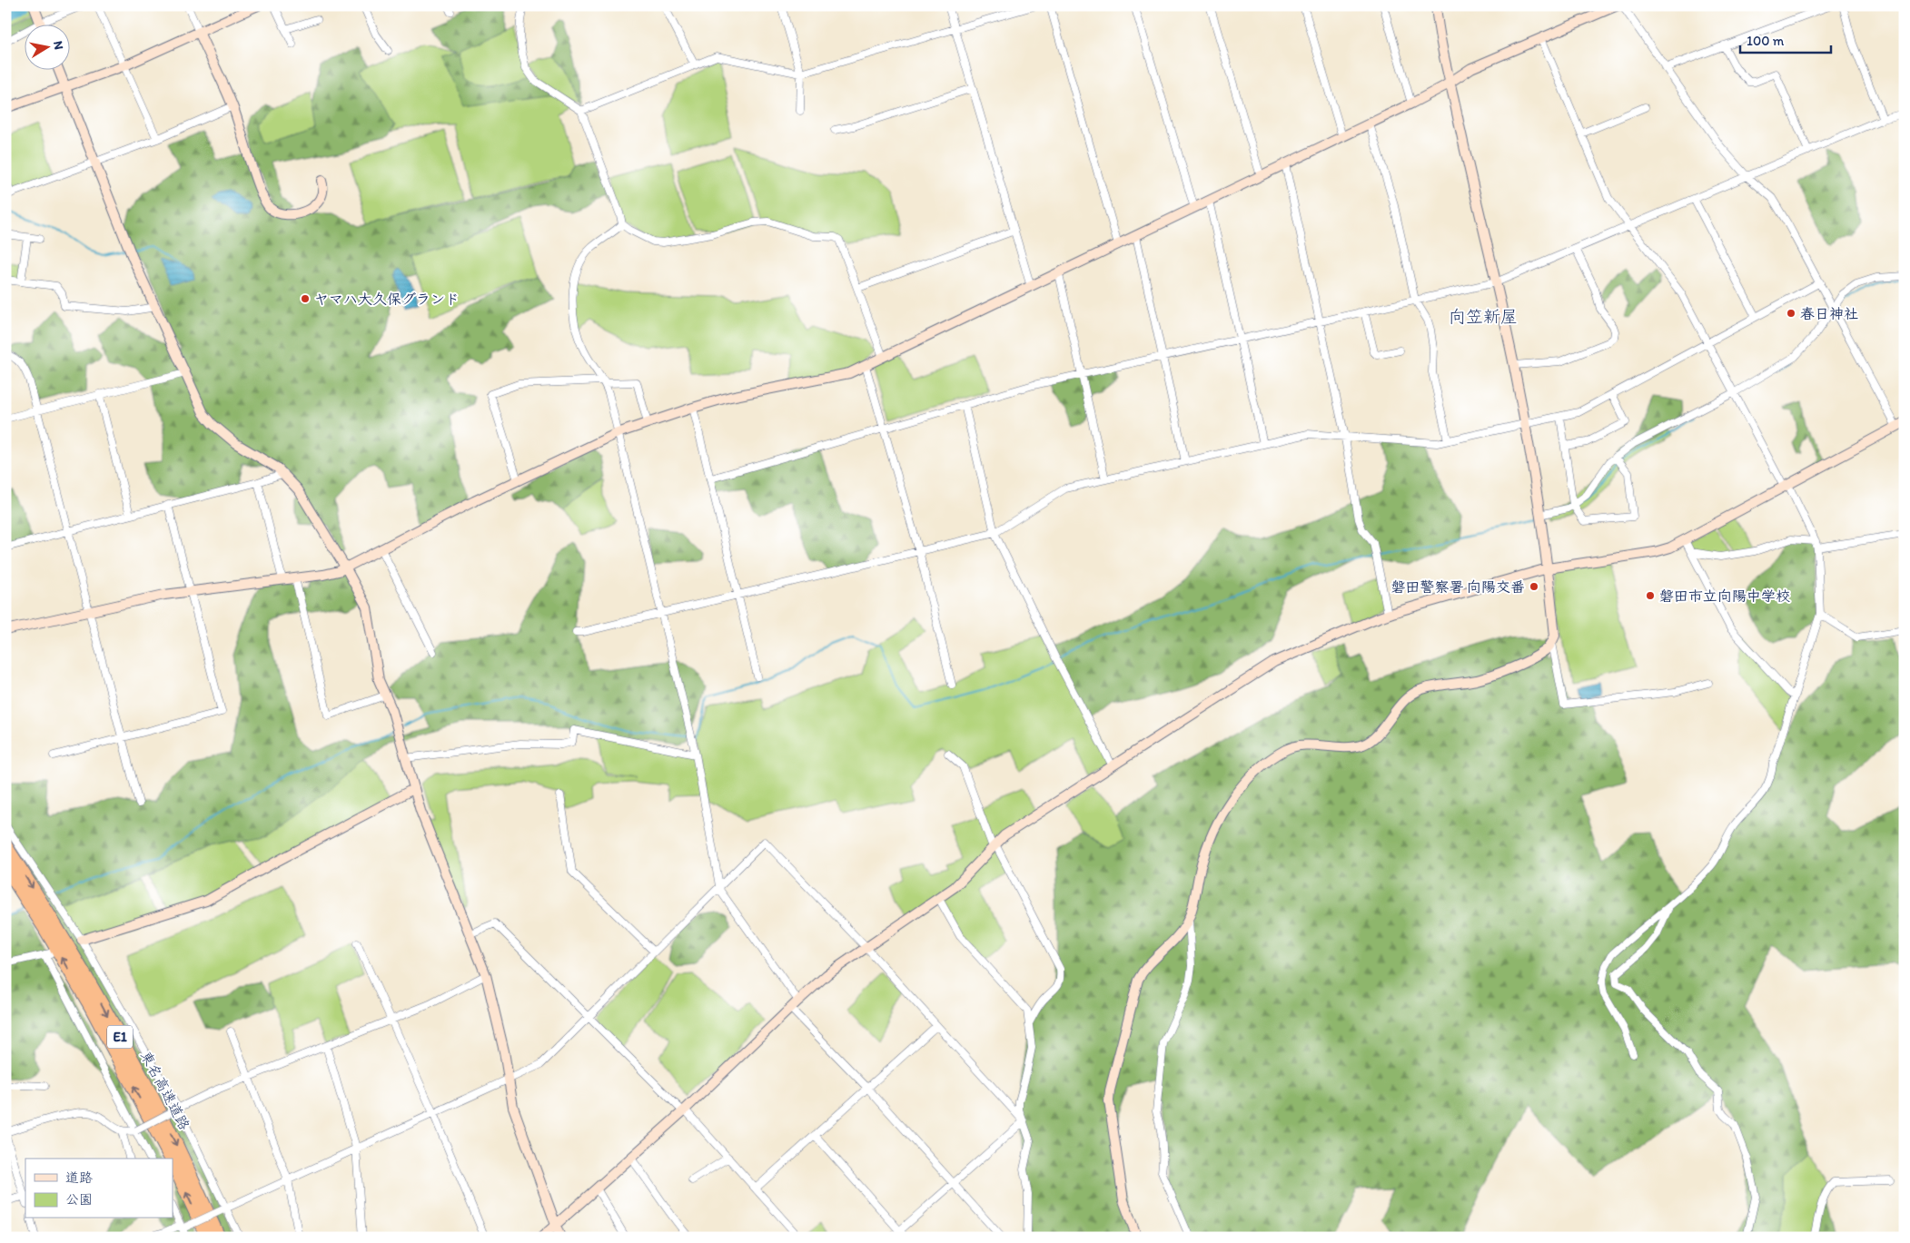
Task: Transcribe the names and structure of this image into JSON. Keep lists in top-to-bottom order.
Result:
{
  "streets": {
    "highway": ["E1", "東名高速道路"]
  },
  "districts": ["向笠新屋"],
  "places": [
    "ヤマハ大久保グランド",
    "春日神社",
    "磐田警察署 向陽交番",
    "磐田市立向陽中学校"
  ],
  "legend": ["道路", "公園"],
  "scale_bar": "100 m",
  "north": "right"
}
